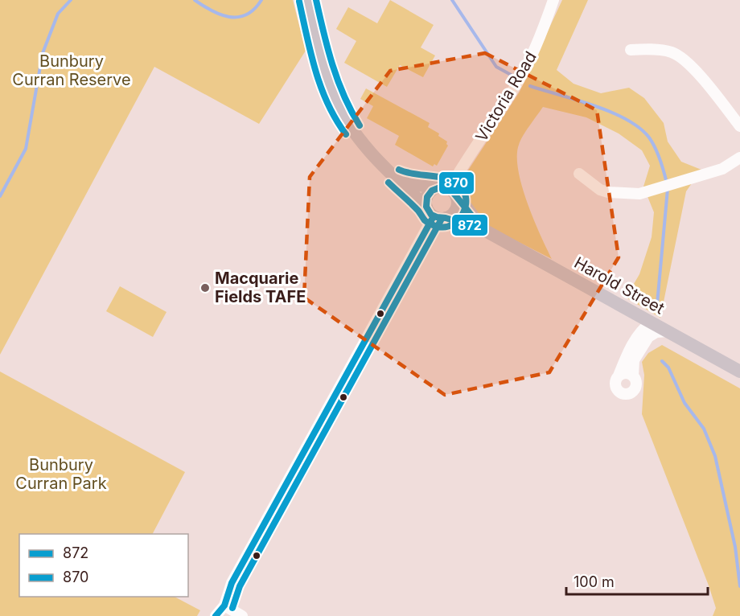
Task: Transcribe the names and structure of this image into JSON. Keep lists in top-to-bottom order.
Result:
{
  "streets": {
    "main road": ["Harold Street"],
    "street": ["Victoria Road"]
  },
  "crossings": [
    ["Victoria Road", "Harold Street"]
  ],
  "parks": ["Bunbury Curran Reserve", "Bunbury Curran Park"],
  "places": ["Macquarie Fields TAFE"],
  "lines": ["transit line 870", "transit line 872"],
  "legend": ["872", "870"],
  "scale_bar": "100 m"
}
